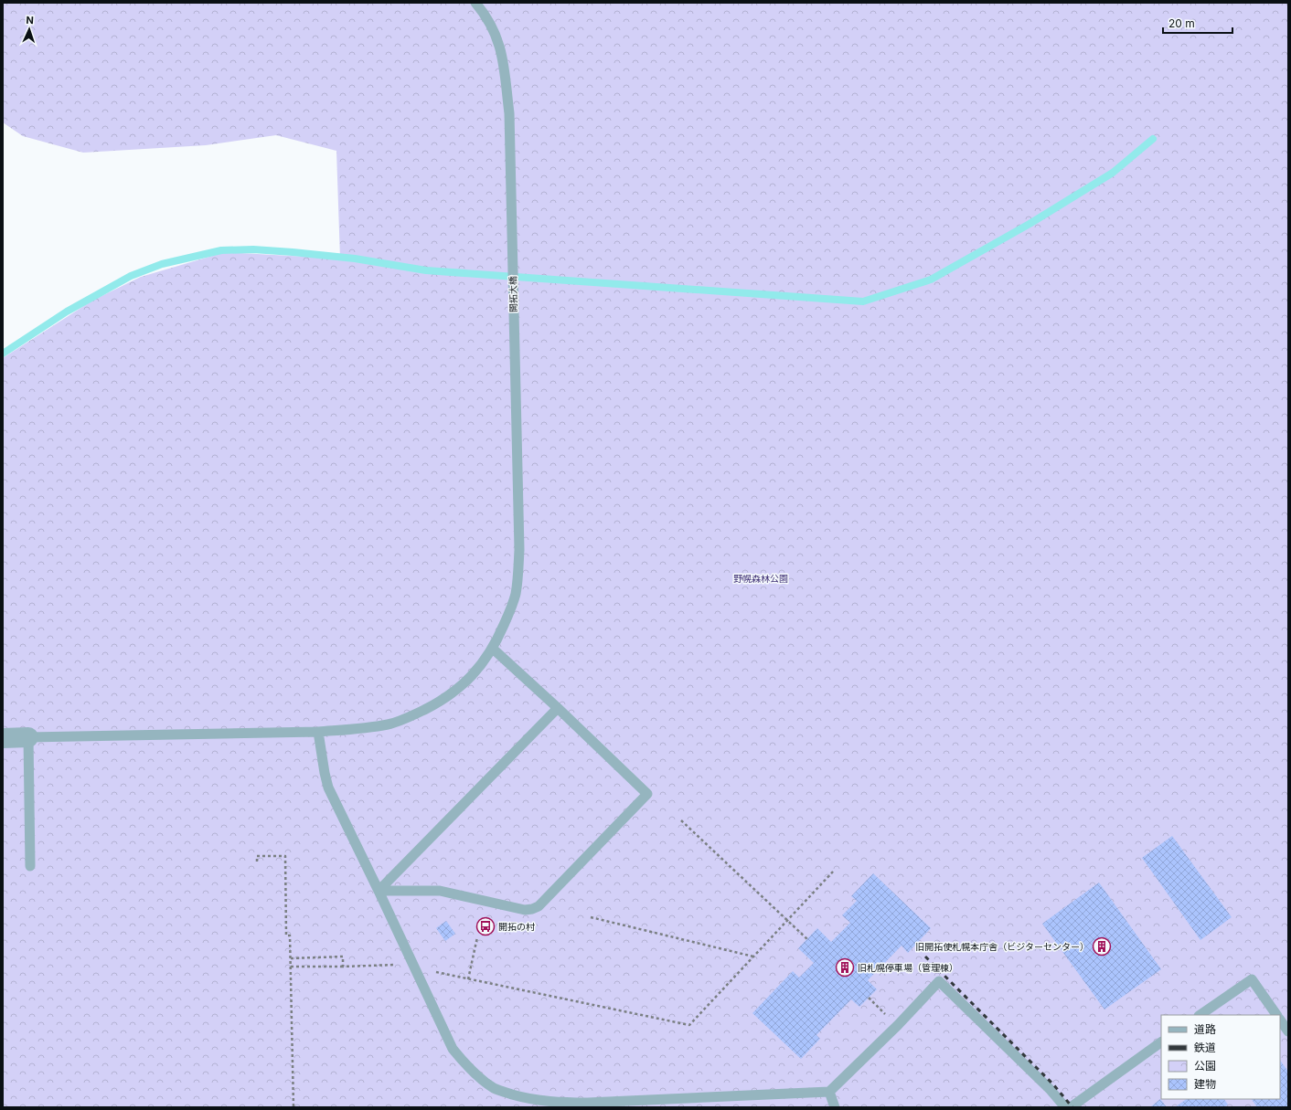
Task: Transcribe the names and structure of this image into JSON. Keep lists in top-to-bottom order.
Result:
{
  "streets": {
    "lane": ["開拓大橋"]
  },
  "parks": ["野幌森林公園"],
  "places": {
    "bus stop": ["開拓の村"],
    "building": ["旧開拓使札幌本庁舎（ビジターセンター）", "旧札幌停車場（管理棟）"]
  },
  "legend": [
    "道路",
    "鉄道",
    "公園",
    "建物"
  ],
  "scale_bar": "20 m",
  "north": "top"
}
